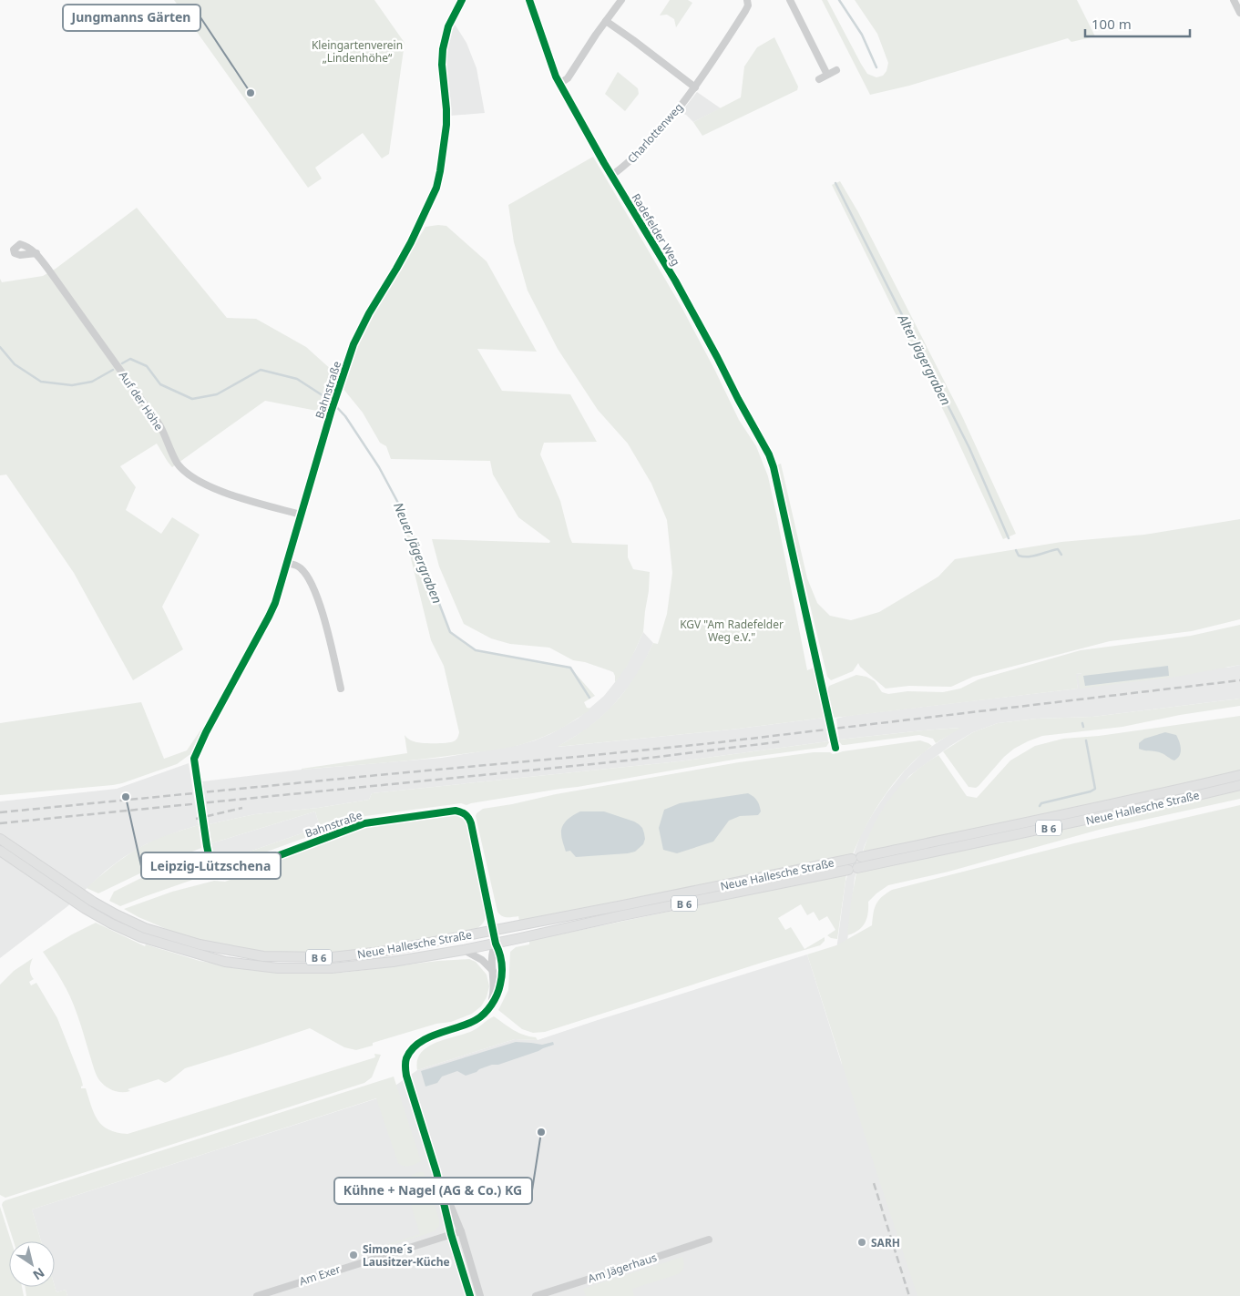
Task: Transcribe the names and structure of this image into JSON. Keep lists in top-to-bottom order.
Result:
{
  "streets": {
    "main road": ["Neue Hallesche Straße", "B 6"],
    "street": [
      "Charlottenweg",
      "Radefelder Weg",
      "Bahnstraße",
      "Auf der Höhe",
      "Am Jägerhaus",
      "Am Exer"
    ]
  },
  "crossings": [
    ["Charlottenweg", "Radefelder Weg"],
    ["Bahnstraße", "Auf der Höhe"],
    ["Bahnstraße", "Neue Hallesche Straße"]
  ],
  "water": ["Alter Jägergraben", "Neuer Jägergraben"],
  "parks": ["Kleingartenverein „Lindenhöhe“", "KGV \"Am Radefelder Weg e.V.\""],
  "places": [
    "Jungmanns Gärten",
    "Leipzig-Lützschena",
    "Kühne + Nagel (AG & Co.) KG",
    "SARH",
    "Simone´s Lausitzer-Küche"
  ],
  "scale_bar": "100 m",
  "north": "bottom right"
}
